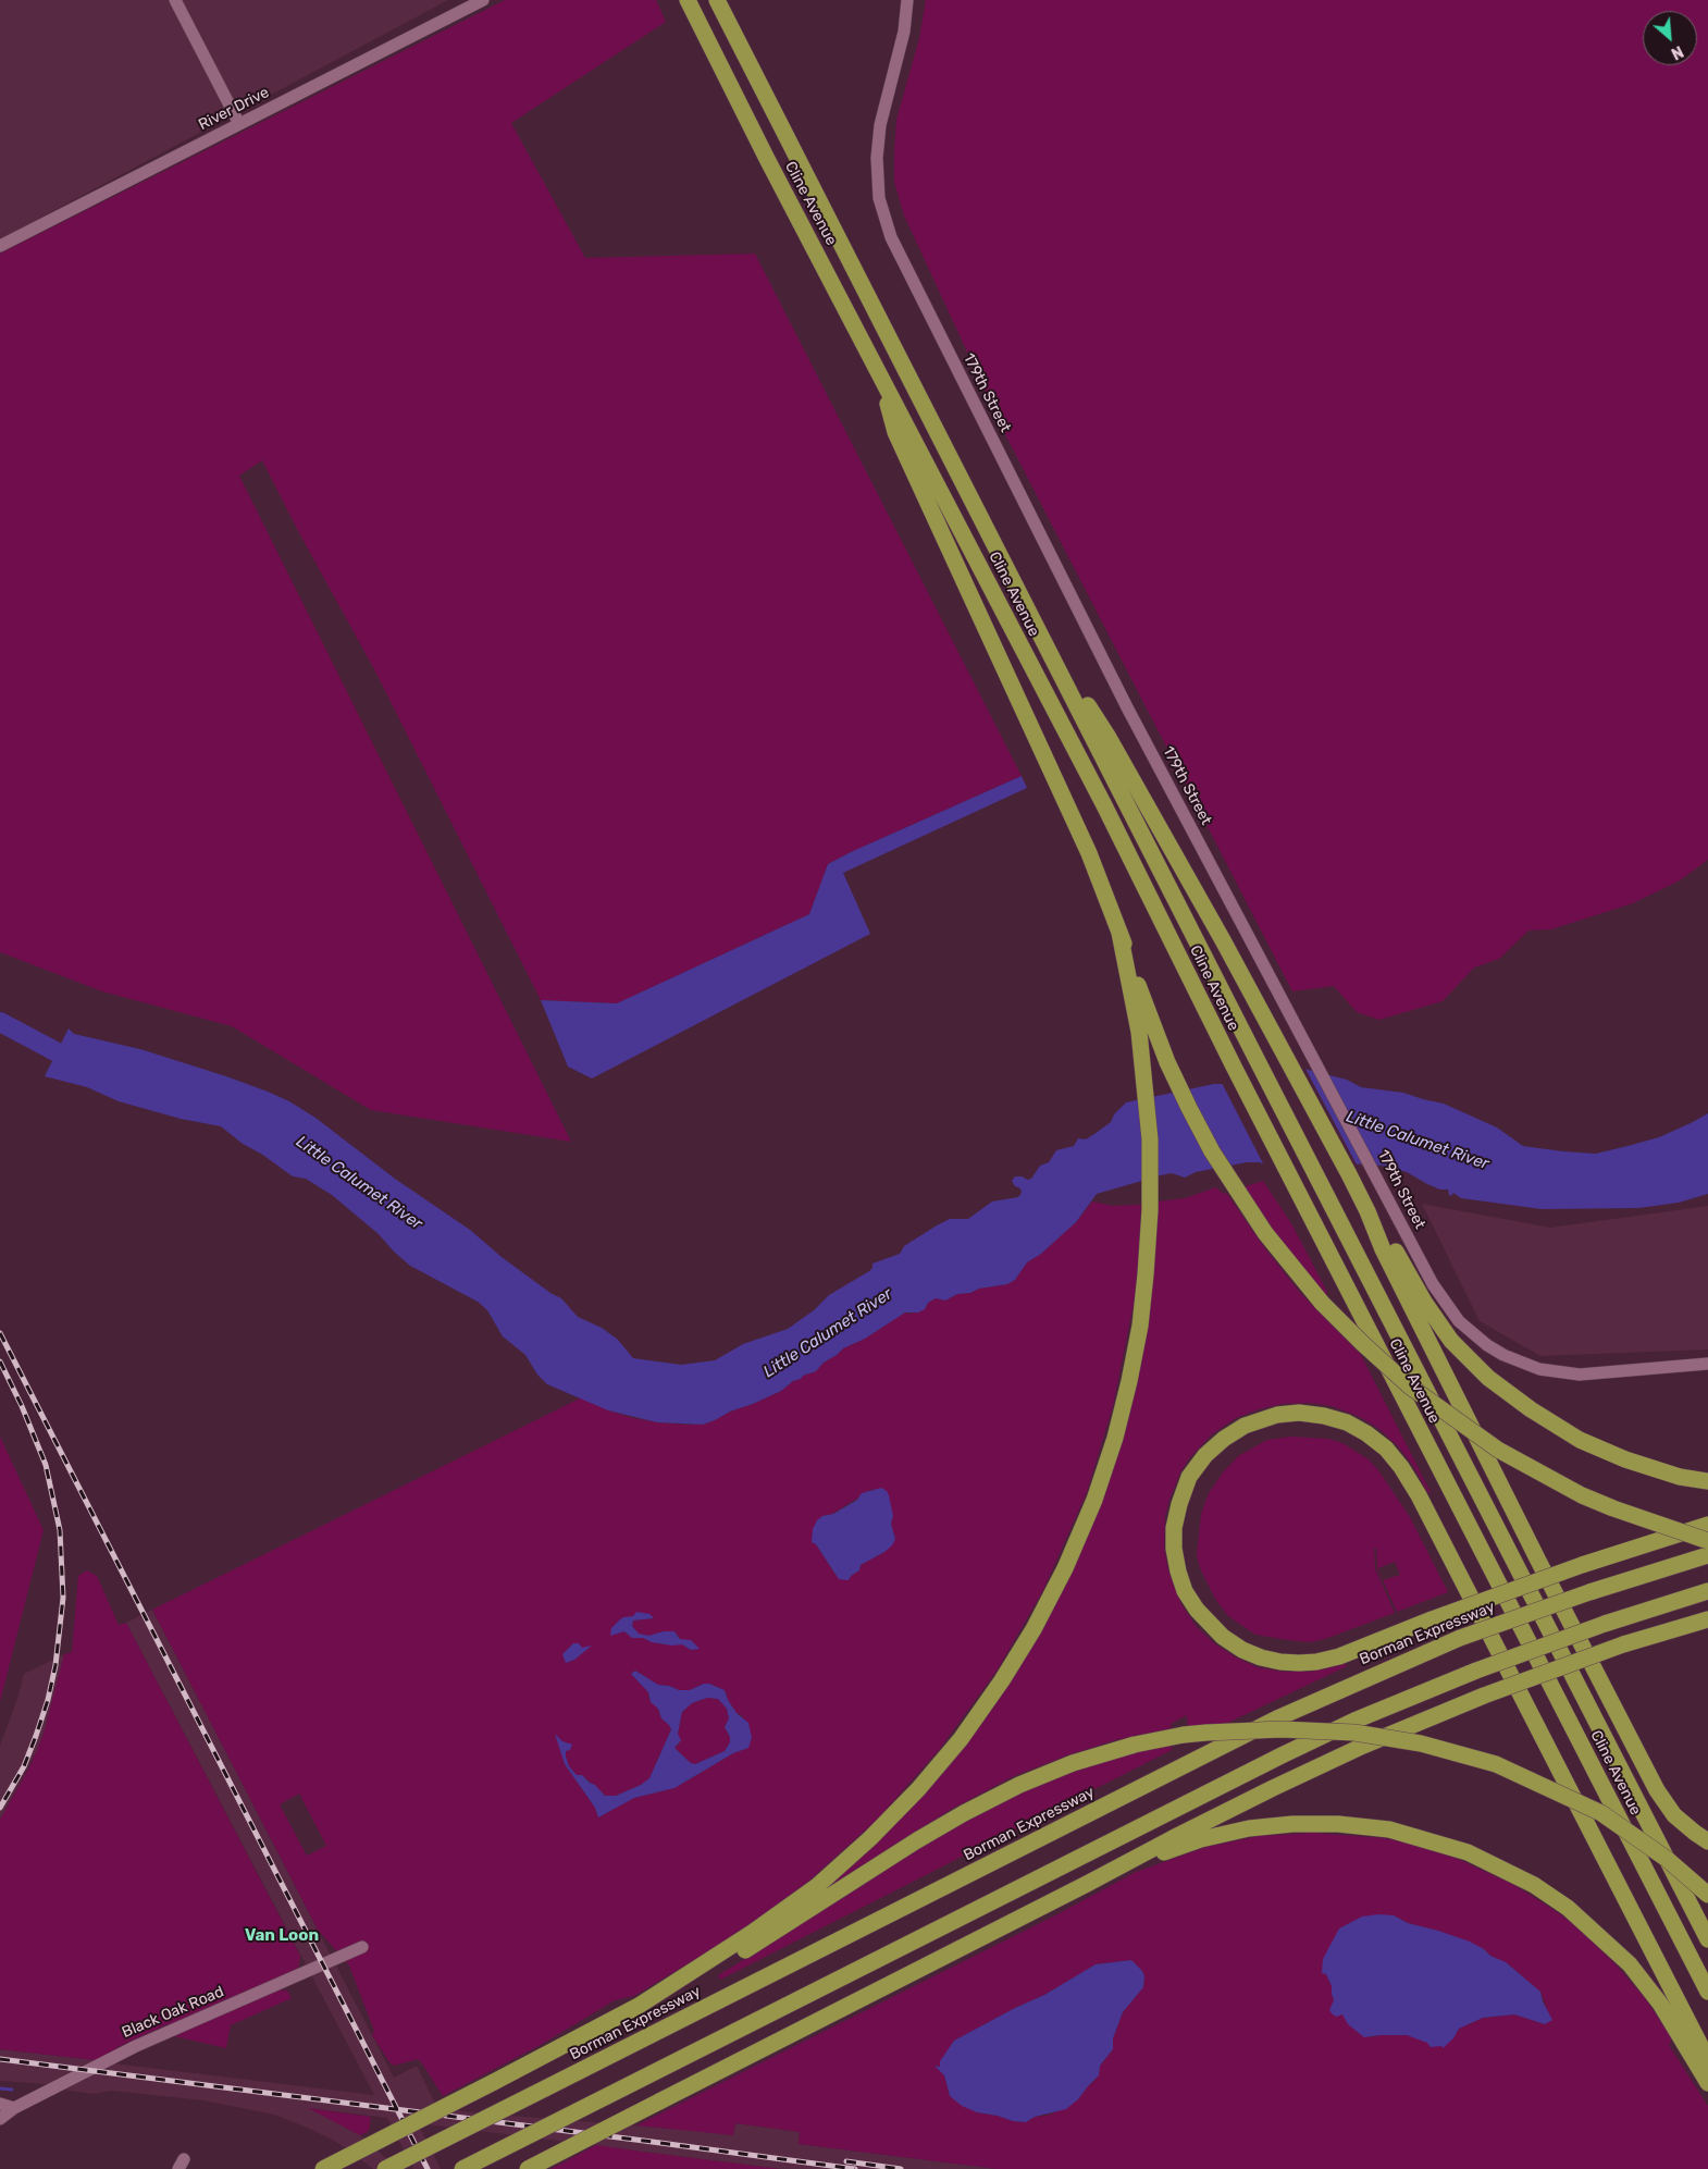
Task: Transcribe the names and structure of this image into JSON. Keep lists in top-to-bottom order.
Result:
{
  "streets": {
    "highway": ["Cline Avenue", "Borman Expressway"],
    "street": ["River Drive", "179th Street", "Black Oak Road"]
  },
  "districts": ["Van Loon"],
  "water": ["Little Calumet River"],
  "north": "bottom right"
}
